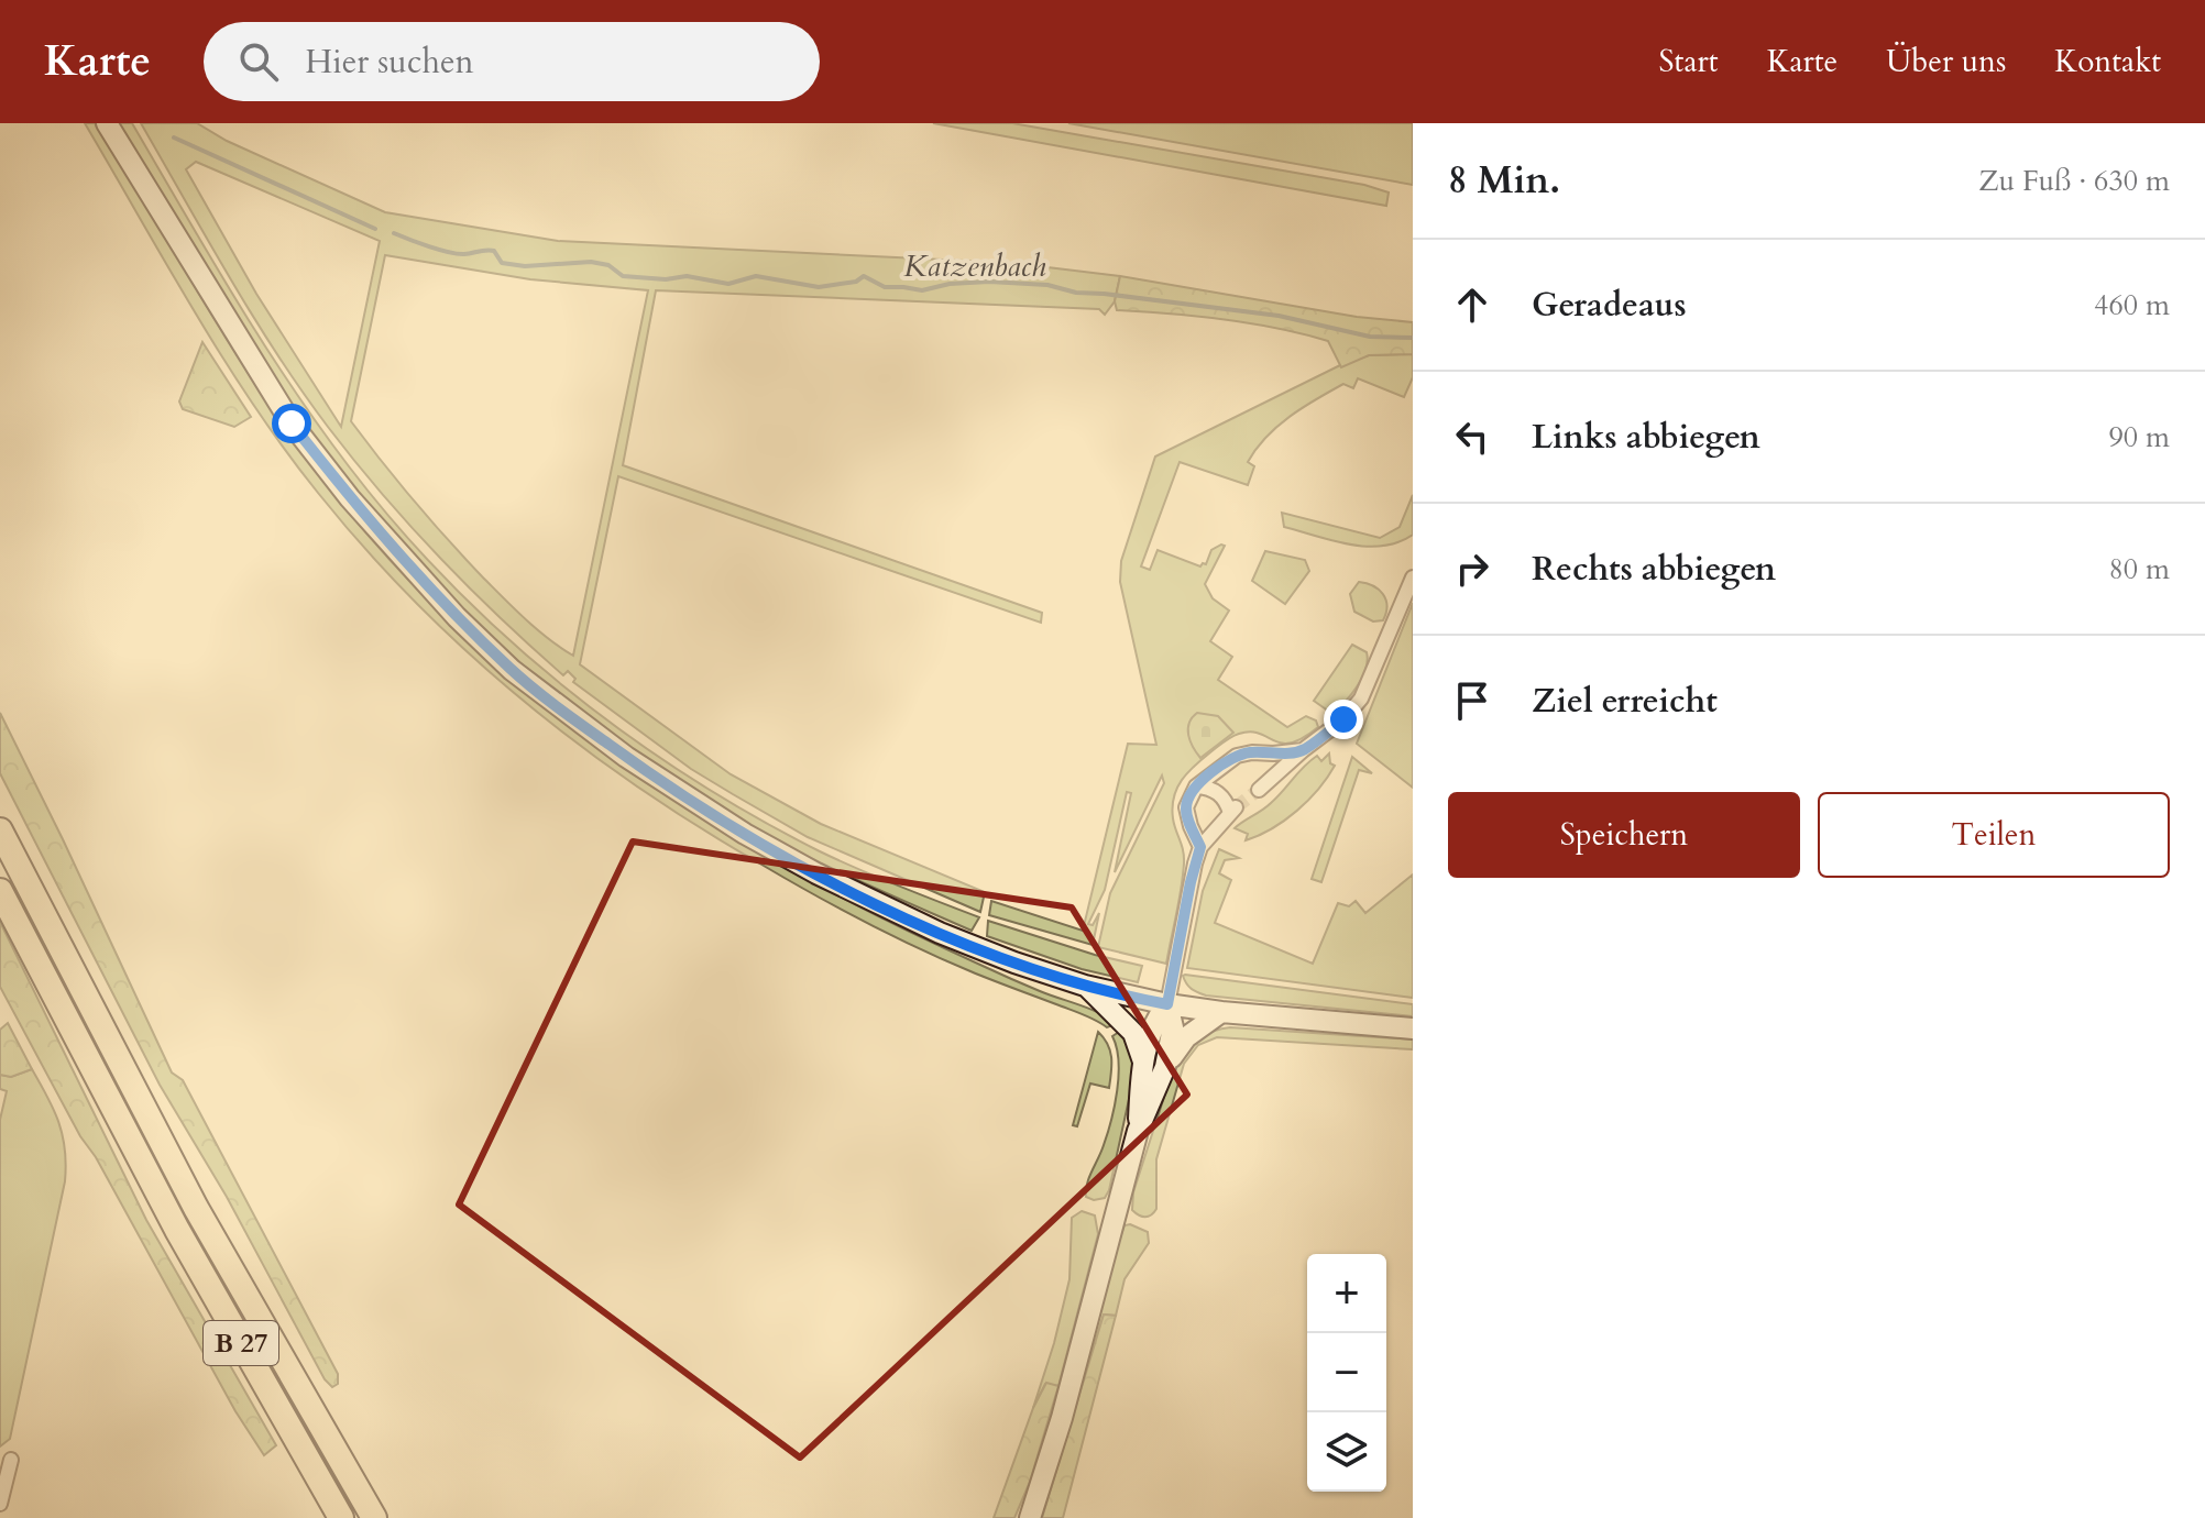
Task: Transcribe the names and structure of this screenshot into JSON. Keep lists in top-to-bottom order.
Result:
{
  "streets": {
    "highway": ["B 27"]
  },
  "water": ["Katzenbach"],
  "page": {
    "header": "Karte",
    "search": "Hier suchen",
    "nav": [
      "Start",
      "Karte",
      "Über uns",
      "Kontakt"
    ],
    "heading": ["8 Min.", "Zu Fuß · 630 m"],
    "list": [
      ["Geradeaus", "460 m"],
      ["Links abbiegen", "90 m"],
      ["Rechts abbiegen", "80 m"],
      "Ziel erreicht"
    ],
    "buttons": ["Speichern", "Teilen"],
    "map_buttons": ["+", "−"]
  }
}
